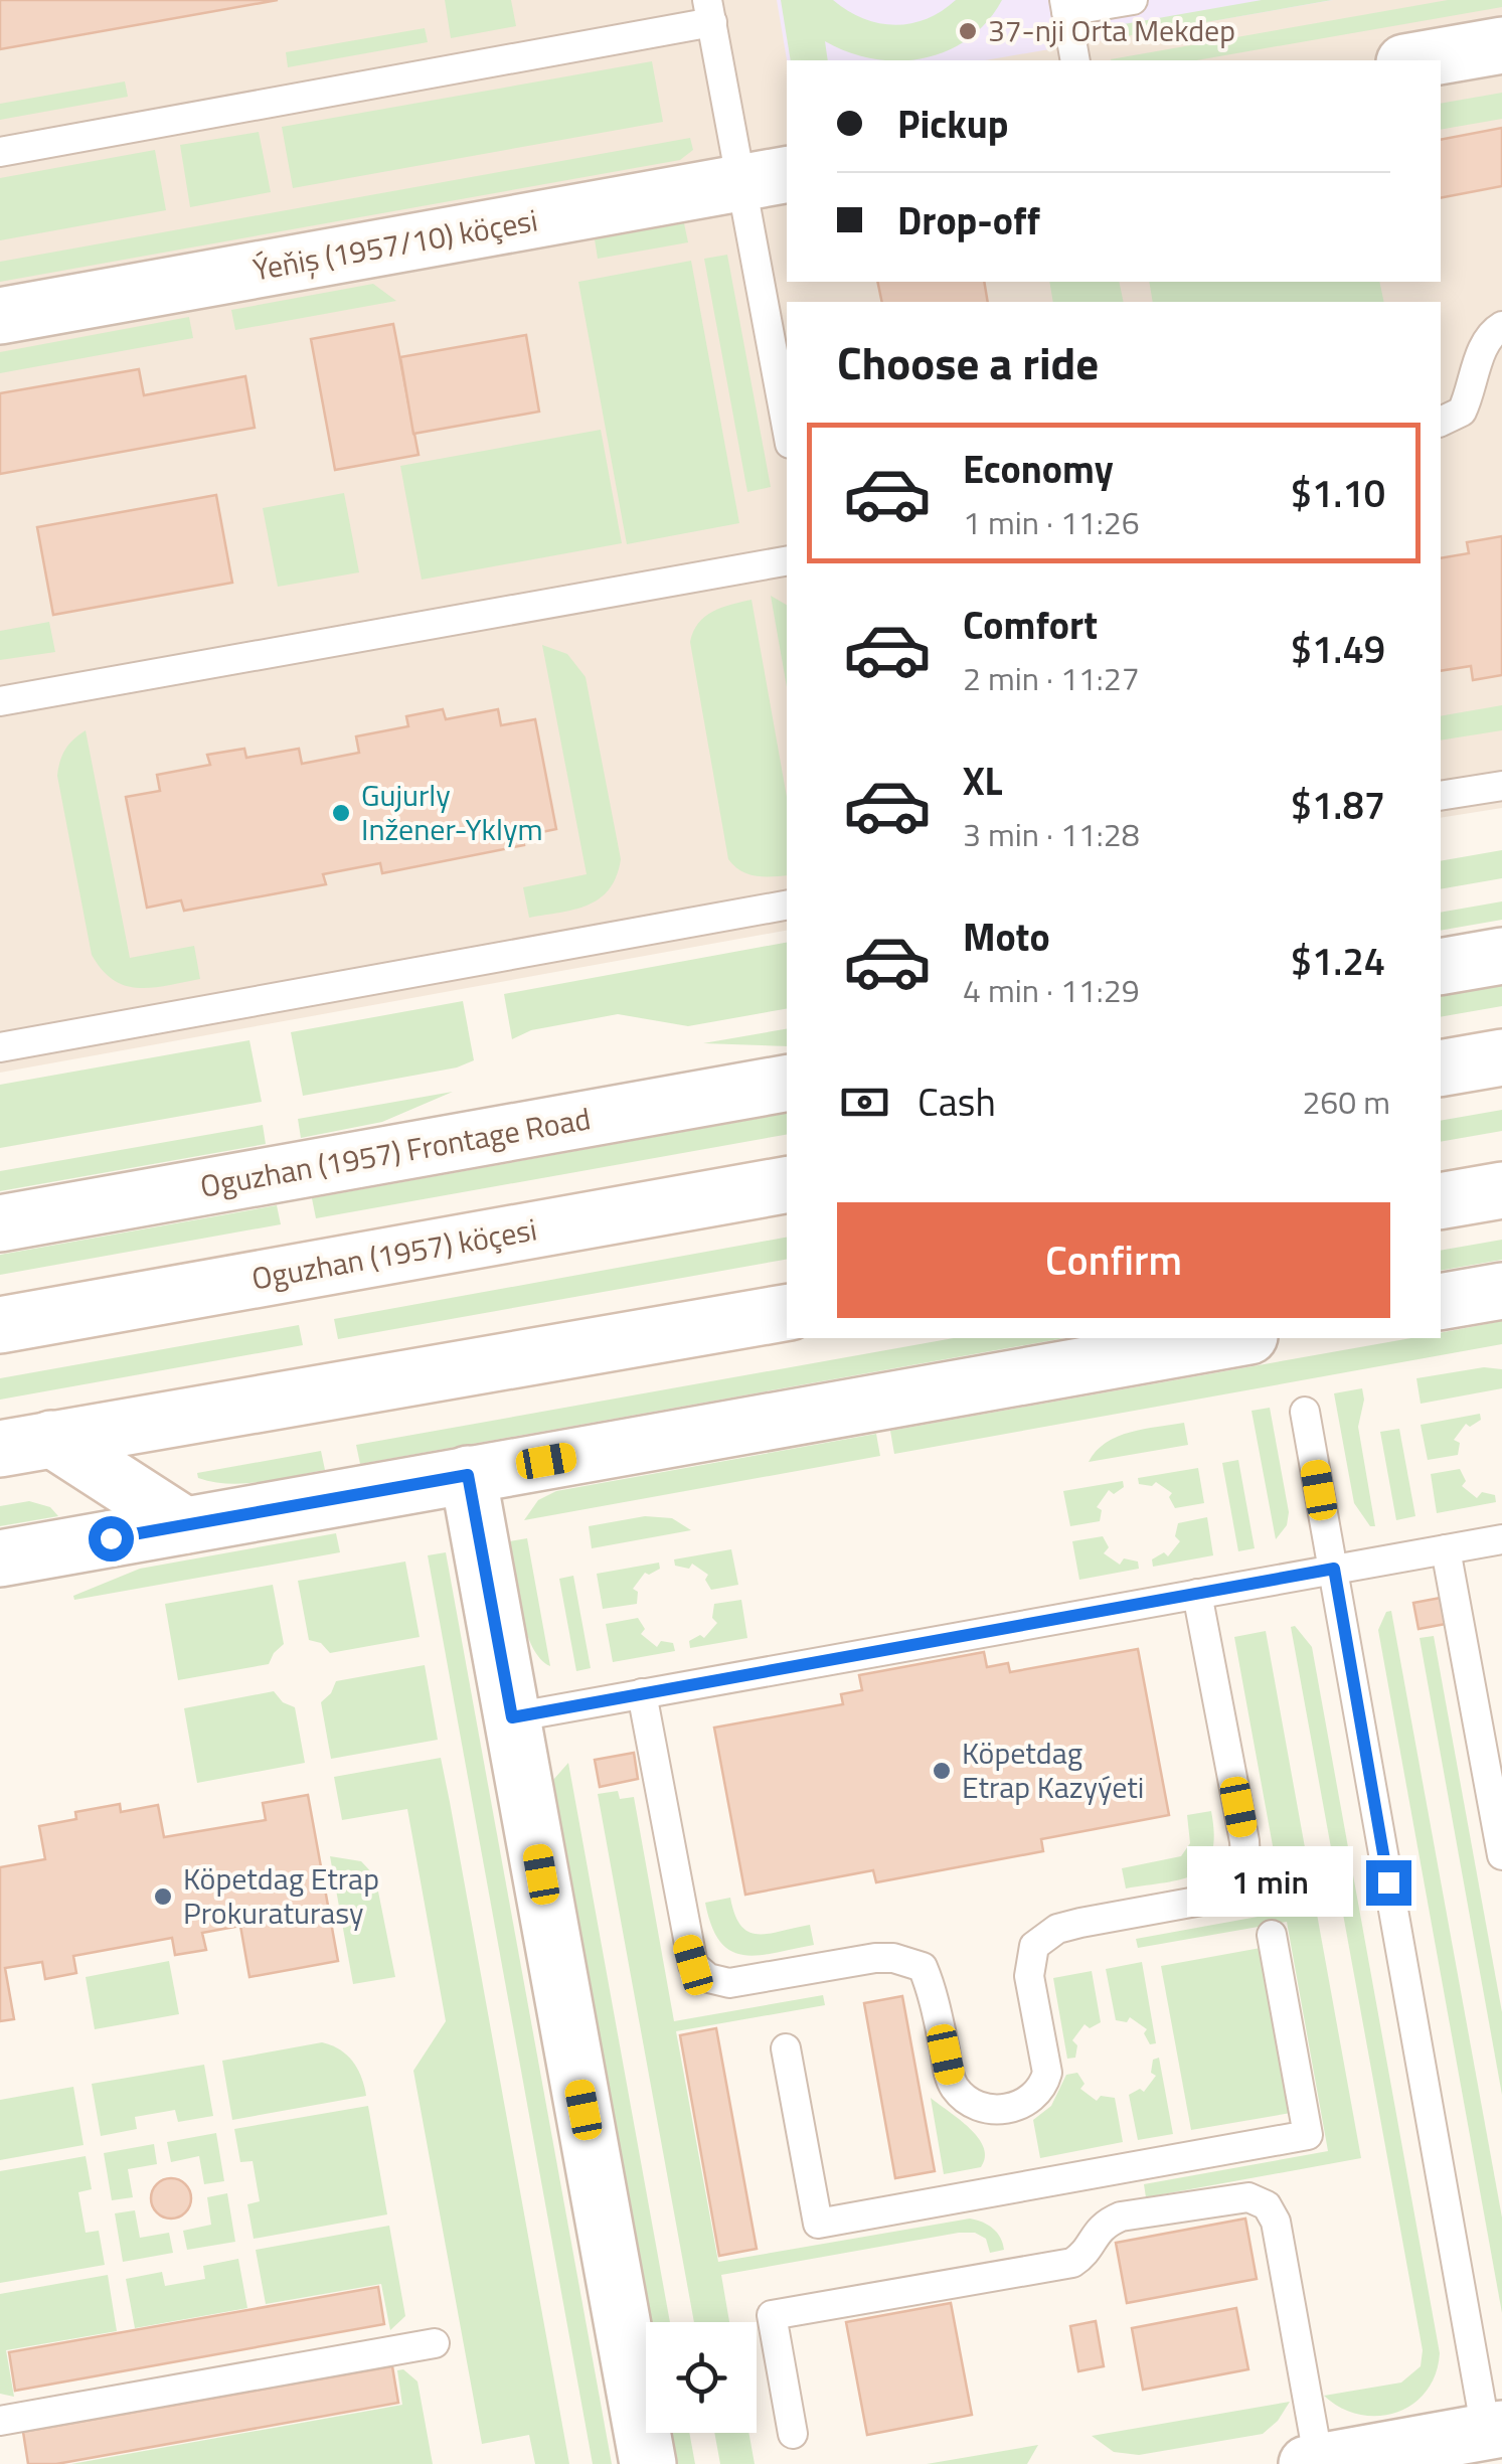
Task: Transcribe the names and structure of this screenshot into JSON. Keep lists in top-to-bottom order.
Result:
{
  "streets": {
    "street": ["Ýeňiş (1957/10) köçesi", "Oguzhan (1957) Frontage Road", "Oguzhan (1957) köçesi"]
  },
  "places": [
    "37-nji Orta Mekdep",
    "Gujurly Inžener-Yklym",
    "Köpetdag Etrap Kazyýeti",
    "Köpetdag Etrap Prokuraturasy"
  ],
  "page": {
    "banner": ["Pickup", "Drop-off"],
    "heading": "Choose a ride",
    "list": [
      {
        "name": "Economy",
        "note": "1 min · 11:26",
        "value": "$1.10"
      },
      {
        "name": "Comfort",
        "note": "2 min · 11:27",
        "value": "$1.49"
      },
      {
        "name": "XL",
        "note": "3 min · 11:28",
        "value": "$1.87"
      },
      {
        "name": "Moto",
        "note": "4 min · 11:29",
        "value": "$1.24"
      }
    ],
    "pay": ["Cash", "260 m"],
    "buttons": "Confirm",
    "bubble": "1 min"
  }
}
